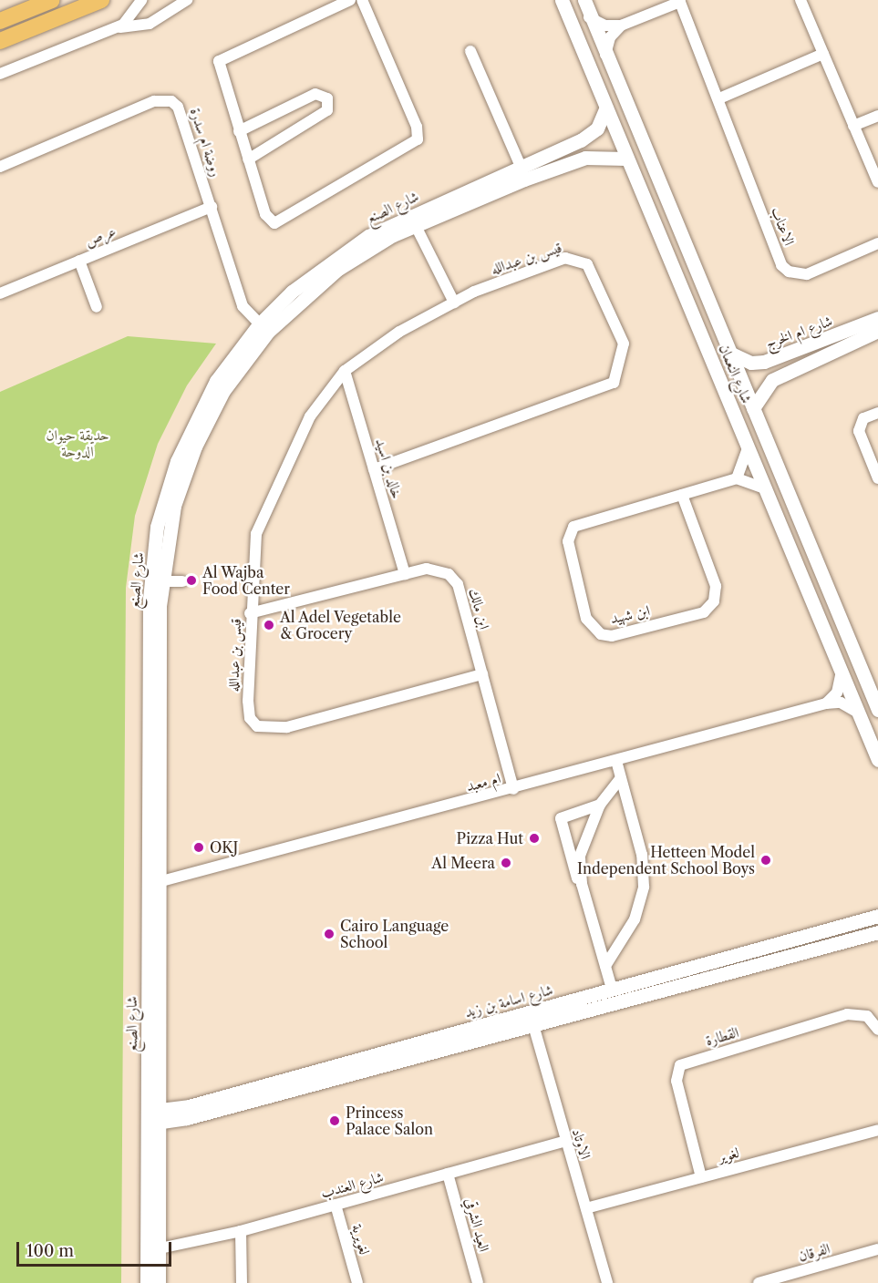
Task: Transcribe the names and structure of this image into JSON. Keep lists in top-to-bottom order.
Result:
{
  "streets": {
    "street": [
      "روضة ام سدرة",
      "شارع الصنع",
      "الاعناب",
      "عرص",
      "قيس بن عبدالله",
      "شارع ام الخرج",
      "شارع النعمان",
      "خالد بن اسيد",
      "ابن مالك",
      "ابن شهيد",
      "ام معبد",
      "شارع اسامة بن زيد",
      "القطارة",
      "الاوتاد",
      "لغوير",
      "شارع العندب",
      "العيد الشرقي",
      "لغويرية",
      "الفرقان"
    ]
  },
  "crossings": [
    ["روضة ام سدرة", "شارع الصنع"],
    ["روضة ام سدرة", "عرص"],
    ["شارع الصنع", "شارع النعمان"],
    ["شارع الصنع", "ام معبد"],
    ["شارع الصنع", "شارع اسامة بن زيد"],
    ["شارع الصنع", "شارع العندب"],
    ["قيس بن عبدالله", "خالد بن اسيد"],
    ["قيس بن عبدالله", "ابن مالك"],
    ["شارع ام الخرج", "شارع النعمان"],
    ["شارع النعمان", "ام معبد"],
    ["خالد بن اسيد", "ابن مالك"],
    ["ابن مالك", "ام معبد"],
    ["شارع اسامة بن زيد", "الاوتاد"],
    ["القطارة", "لغوير"],
    ["الاوتاد", "لغوير"],
    ["الاوتاد", "شارع العندب"],
    ["شارع العندب", "العيد الشرقي"],
    ["شارع العندب", "لغويرية"]
  ],
  "parks": ["حديقة حيوان الدوحة"],
  "places": [
    "Al Wajba Food Center",
    "Al Adel Vegetable & Grocery",
    "Pizza Hut",
    "OKJ",
    "Hetteen Model Independent School Boys",
    "Al Meera",
    "Cairo Language School",
    "Princess Palace Salon"
  ],
  "scale_bar": "100 m"
}
